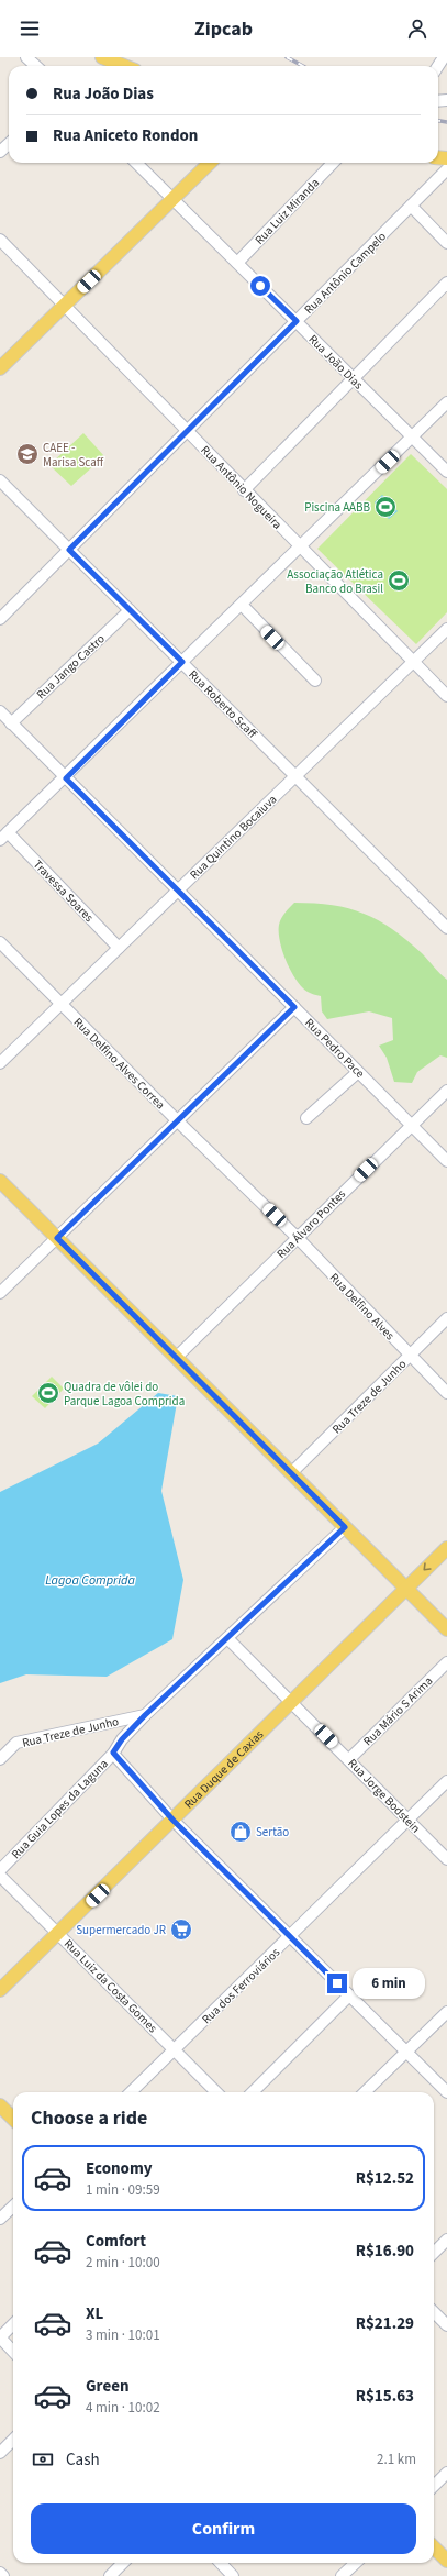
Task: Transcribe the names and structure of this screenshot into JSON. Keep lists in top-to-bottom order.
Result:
{
  "streets": {
    "main road": ["Rua Duque de Caxias"],
    "street": [
      "Rua Luiz Miranda",
      "Rua Antônio Campelo",
      "Rua João Dias",
      "Rua Antônio Nogueira",
      "Rua Jango Castro",
      "Rua Roberto Scaff",
      "Rua Quintino Bocaiuva",
      "Travessa Soares",
      "Rua Pedro Pace",
      "Rua Delfino Alves Correa",
      "Rua Álvaro Pontes",
      "Rua Delfino Alves",
      "Rua Treze de Junho",
      "Rua Mário S Arima",
      "Rua Jorge Bodstein",
      "Rua Guia Lopes da Laguna",
      "Rua Luiz da Costa Gomes",
      "Rua dos Ferroviários"
    ]
  },
  "crossings": [
    ["Rua Luiz Miranda", "Rua João Dias"],
    ["Rua Antônio Campelo", "Rua João Dias"],
    ["Rua Antônio Campelo", "Rua Antônio Nogueira"],
    ["Rua Antônio Campelo", "Rua Roberto Scaff"],
    ["Rua Antônio Nogueira", "Rua Quintino Bocaiuva"],
    ["Rua Jango Castro", "Rua Roberto Scaff"],
    ["Rua Jango Castro", "Rua Pedro Pace"],
    ["Rua Roberto Scaff", "Rua Quintino Bocaiuva"],
    ["Rua Quintino Bocaiuva", "Travessa Soares"],
    ["Rua Quintino Bocaiuva", "Rua Pedro Pace"],
    ["Rua Quintino Bocaiuva", "Rua Delfino Alves Correa"],
    ["Rua Pedro Pace", "Rua Álvaro Pontes"],
    ["Rua Delfino Alves Correa", "Rua Álvaro Pontes"],
    ["Rua Delfino Alves Correa", "Rua Delfino Alves"],
    ["Rua Álvaro Pontes", "Rua Delfino Alves"],
    ["Rua Delfino Alves", "Rua Treze de Junho"],
    ["Rua Treze de Junho", "Rua Guia Lopes da Laguna"],
    ["Rua Mário S Arima", "Rua Jorge Bodstein"],
    ["Rua Duque de Caxias", "Rua Jorge Bodstein"],
    ["Rua Duque de Caxias", "Rua Luiz da Costa Gomes"],
    ["Rua Jorge Bodstein", "Rua Guia Lopes da Laguna"],
    ["Rua Jorge Bodstein", "Rua dos Ferroviários"],
    ["Rua Luiz da Costa Gomes", "Rua dos Ferroviários"]
  ],
  "water": ["Lagoa Comprida"],
  "places": {
    "school or university": ["CAEE - Marisa Scaff"],
    "sports": ["Piscina AABB", "Associação Atlética Banco do Brasil", "Quadra de vôlei do Parque Lagoa Comprida"],
    "shop": ["Sertão"],
    "supermarket": ["Supermercado JR"]
  },
  "page": {
    "header": "Zipcab",
    "banner": ["Rua João Dias", "Rua Aniceto Rondon"],
    "bubble": "6 min",
    "heading": "Choose a ride",
    "list": [
      {
        "name": "Economy",
        "note": "1 min · 09:59",
        "value": "R$12.52"
      },
      {
        "name": "Comfort",
        "note": "2 min · 10:00",
        "value": "R$16.90"
      },
      {
        "name": "XL",
        "note": "3 min · 10:01",
        "value": "R$21.29"
      },
      {
        "name": "Green",
        "note": "4 min · 10:02",
        "value": "R$15.63"
      }
    ],
    "pay": ["Cash", "2.1 km"],
    "buttons": "Confirm"
  }
}
